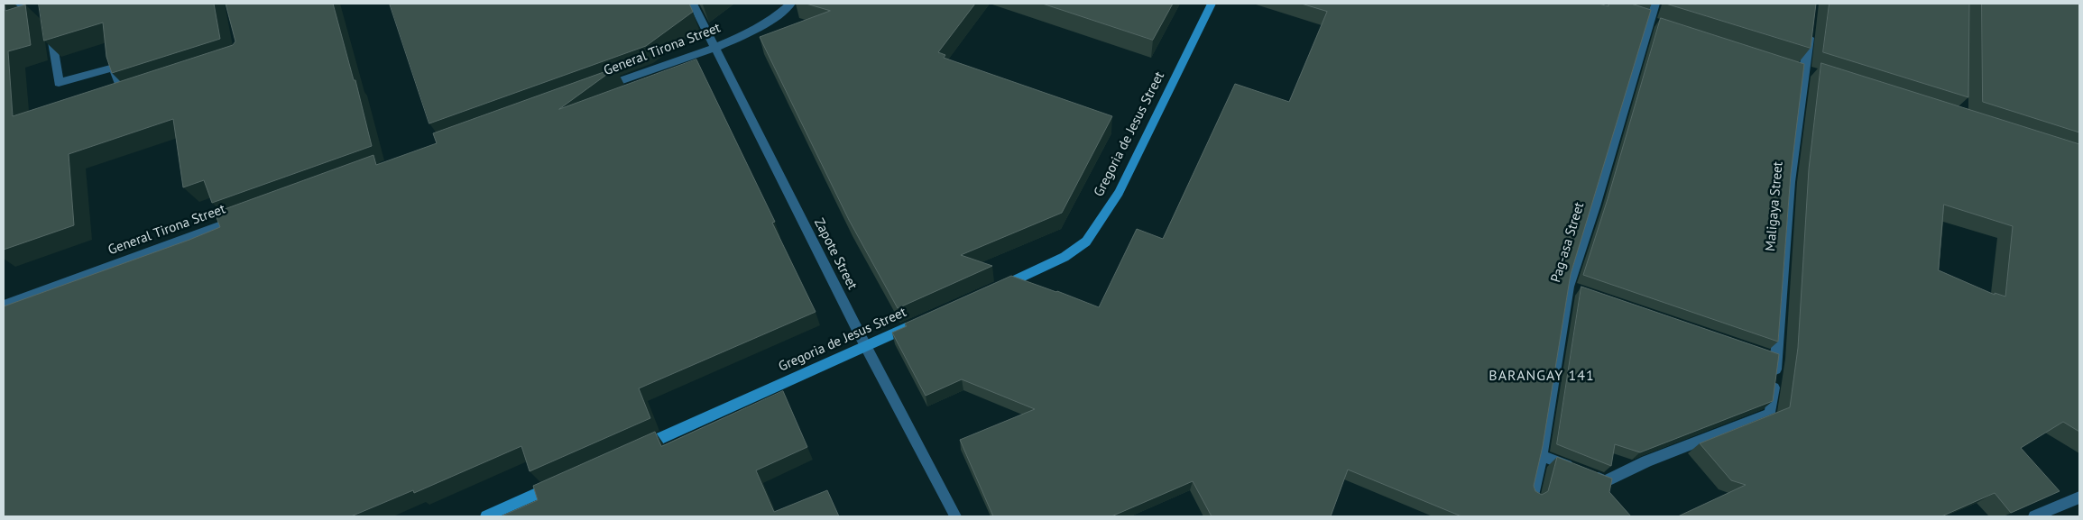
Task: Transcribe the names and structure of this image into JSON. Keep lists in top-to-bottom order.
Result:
{
  "streets": {
    "street": [
      "General Tirona Street",
      "Gregoria de Jesus Street",
      "Maligaya Street",
      "Pag-asa Street",
      "Zapote Street"
    ]
  },
  "crossings": [
    ["General Tirona Street", "Zapote Street"],
    ["Gregoria de Jesus Street", "Zapote Street"],
    ["Maligaya Street", "Pag-asa Street"]
  ],
  "districts": ["BARANGAY 141"]
}
